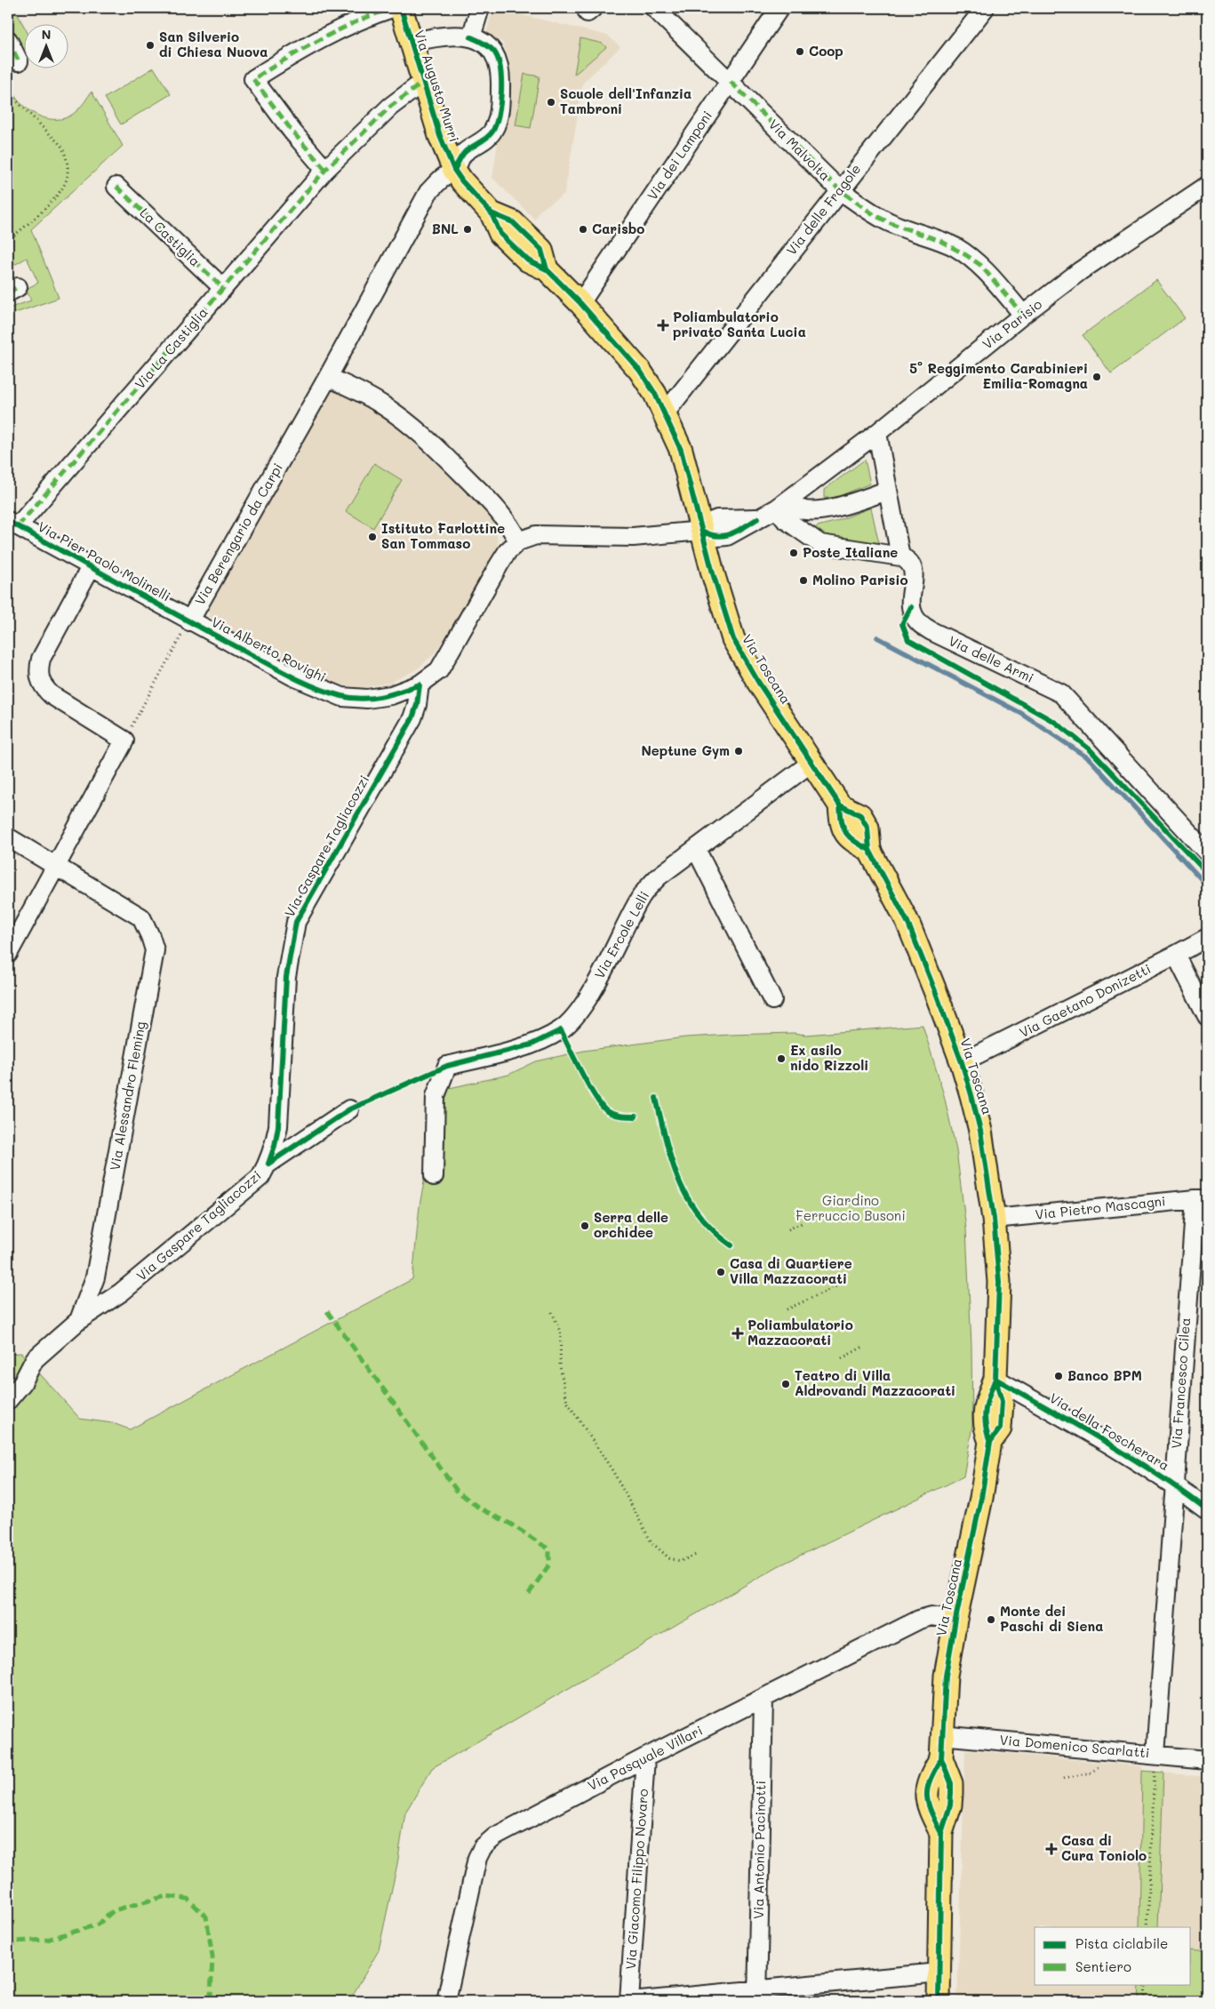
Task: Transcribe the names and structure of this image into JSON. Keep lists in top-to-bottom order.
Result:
{
  "streets": {
    "main road": ["Via Augusto Murri", "Via Toscana"],
    "street": [
      "Via Malvolta",
      "Via dei Lamponi",
      "Via delle Fragole",
      "La Castiglia",
      "Via Parisio",
      "Via La Castiglia",
      "Via Berengario da Carpi",
      "Via Pier Paolo Molinelli",
      "Via Alberto Rovighi",
      "Via delle Armi",
      "Via Gaspare Tagliacozzi",
      "Via Ercole Lelli",
      "Via Gaetano Donizetti",
      "Via Alessandro Fleming",
      "Via Pietro Mascagni",
      "Via Francesco Cilea",
      "Via della Foscherara",
      "Via Domenico Scarlatti",
      "Via Pasquale Villari",
      "Via Antonio Pacinotti",
      "Via Giacomo Filippo Novaro"
    ]
  },
  "crossings": [
    ["Via Augusto Murri", "Via dei Lamponi"],
    ["Via Augusto Murri", "Via delle Fragole"],
    ["Via Augusto Murri", "Via Parisio"],
    ["Via Augusto Murri", "Via La Castiglia"],
    ["Via Augusto Murri", "Via Berengario da Carpi"],
    ["Via Augusto Murri", "Via Toscana"],
    ["Via Malvolta", "Via dei Lamponi"],
    ["Via Malvolta", "Via delle Fragole"],
    ["Via Malvolta", "Via Parisio"],
    ["La Castiglia", "Via La Castiglia"],
    ["Via Parisio", "Via Toscana"],
    ["Via La Castiglia", "Via Pier Paolo Molinelli"],
    ["Via Berengario da Carpi", "Via Pier Paolo Molinelli"],
    ["Via Berengario da Carpi", "Via Alberto Rovighi"],
    ["Via Pier Paolo Molinelli", "Via Alberto Rovighi"],
    ["Via Alberto Rovighi", "Via Gaspare Tagliacozzi"],
    ["Via Toscana", "Via Ercole Lelli"],
    ["Via Toscana", "Via Gaetano Donizetti"],
    ["Via Toscana", "Via Pietro Mascagni"],
    ["Via Toscana", "Via della Foscherara"],
    ["Via Toscana", "Via Domenico Scarlatti"],
    ["Via Toscana", "Via Pasquale Villari"],
    ["Via Gaspare Tagliacozzi", "Via Alessandro Fleming"],
    ["Via Pietro Mascagni", "Via Francesco Cilea"],
    ["Via Francesco Cilea", "Via della Foscherara"],
    ["Via Francesco Cilea", "Via Domenico Scarlatti"],
    ["Via Pasquale Villari", "Via Antonio Pacinotti"],
    ["Via Pasquale Villari", "Via Giacomo Filippo Novaro"]
  ],
  "parks": ["Giardino Ferruccio Busoni"],
  "places": {
    "other": [
      "San Silverio di Chiesa Nuova",
      "Coop",
      "Scuole dell'Infanzia Tambroni",
      "BNL",
      "Carisbo",
      "5° Reggimento Carabinieri Emilia-Romagna",
      "Istituto Farlottine San Tommaso",
      "Poste Italiane",
      "Molino Parisio",
      "Neptune Gym",
      "Ex asilo nido Rizzoli",
      "Serra delle orchidee",
      "Casa di Quartiere Villa Mazzacorati",
      "Banco BPM",
      "Teatro di Villa Aldrovandi Mazzacorati",
      "Monte dei Paschi di Siena"
    ],
    "health": ["Poliambulatorio privato Santa Lucia", "Poliambulatorio Mazzacorati", "Casa di Cura Toniolo"]
  },
  "legend": ["Pista ciclabile", "Sentiero"],
  "north": "top"
}
